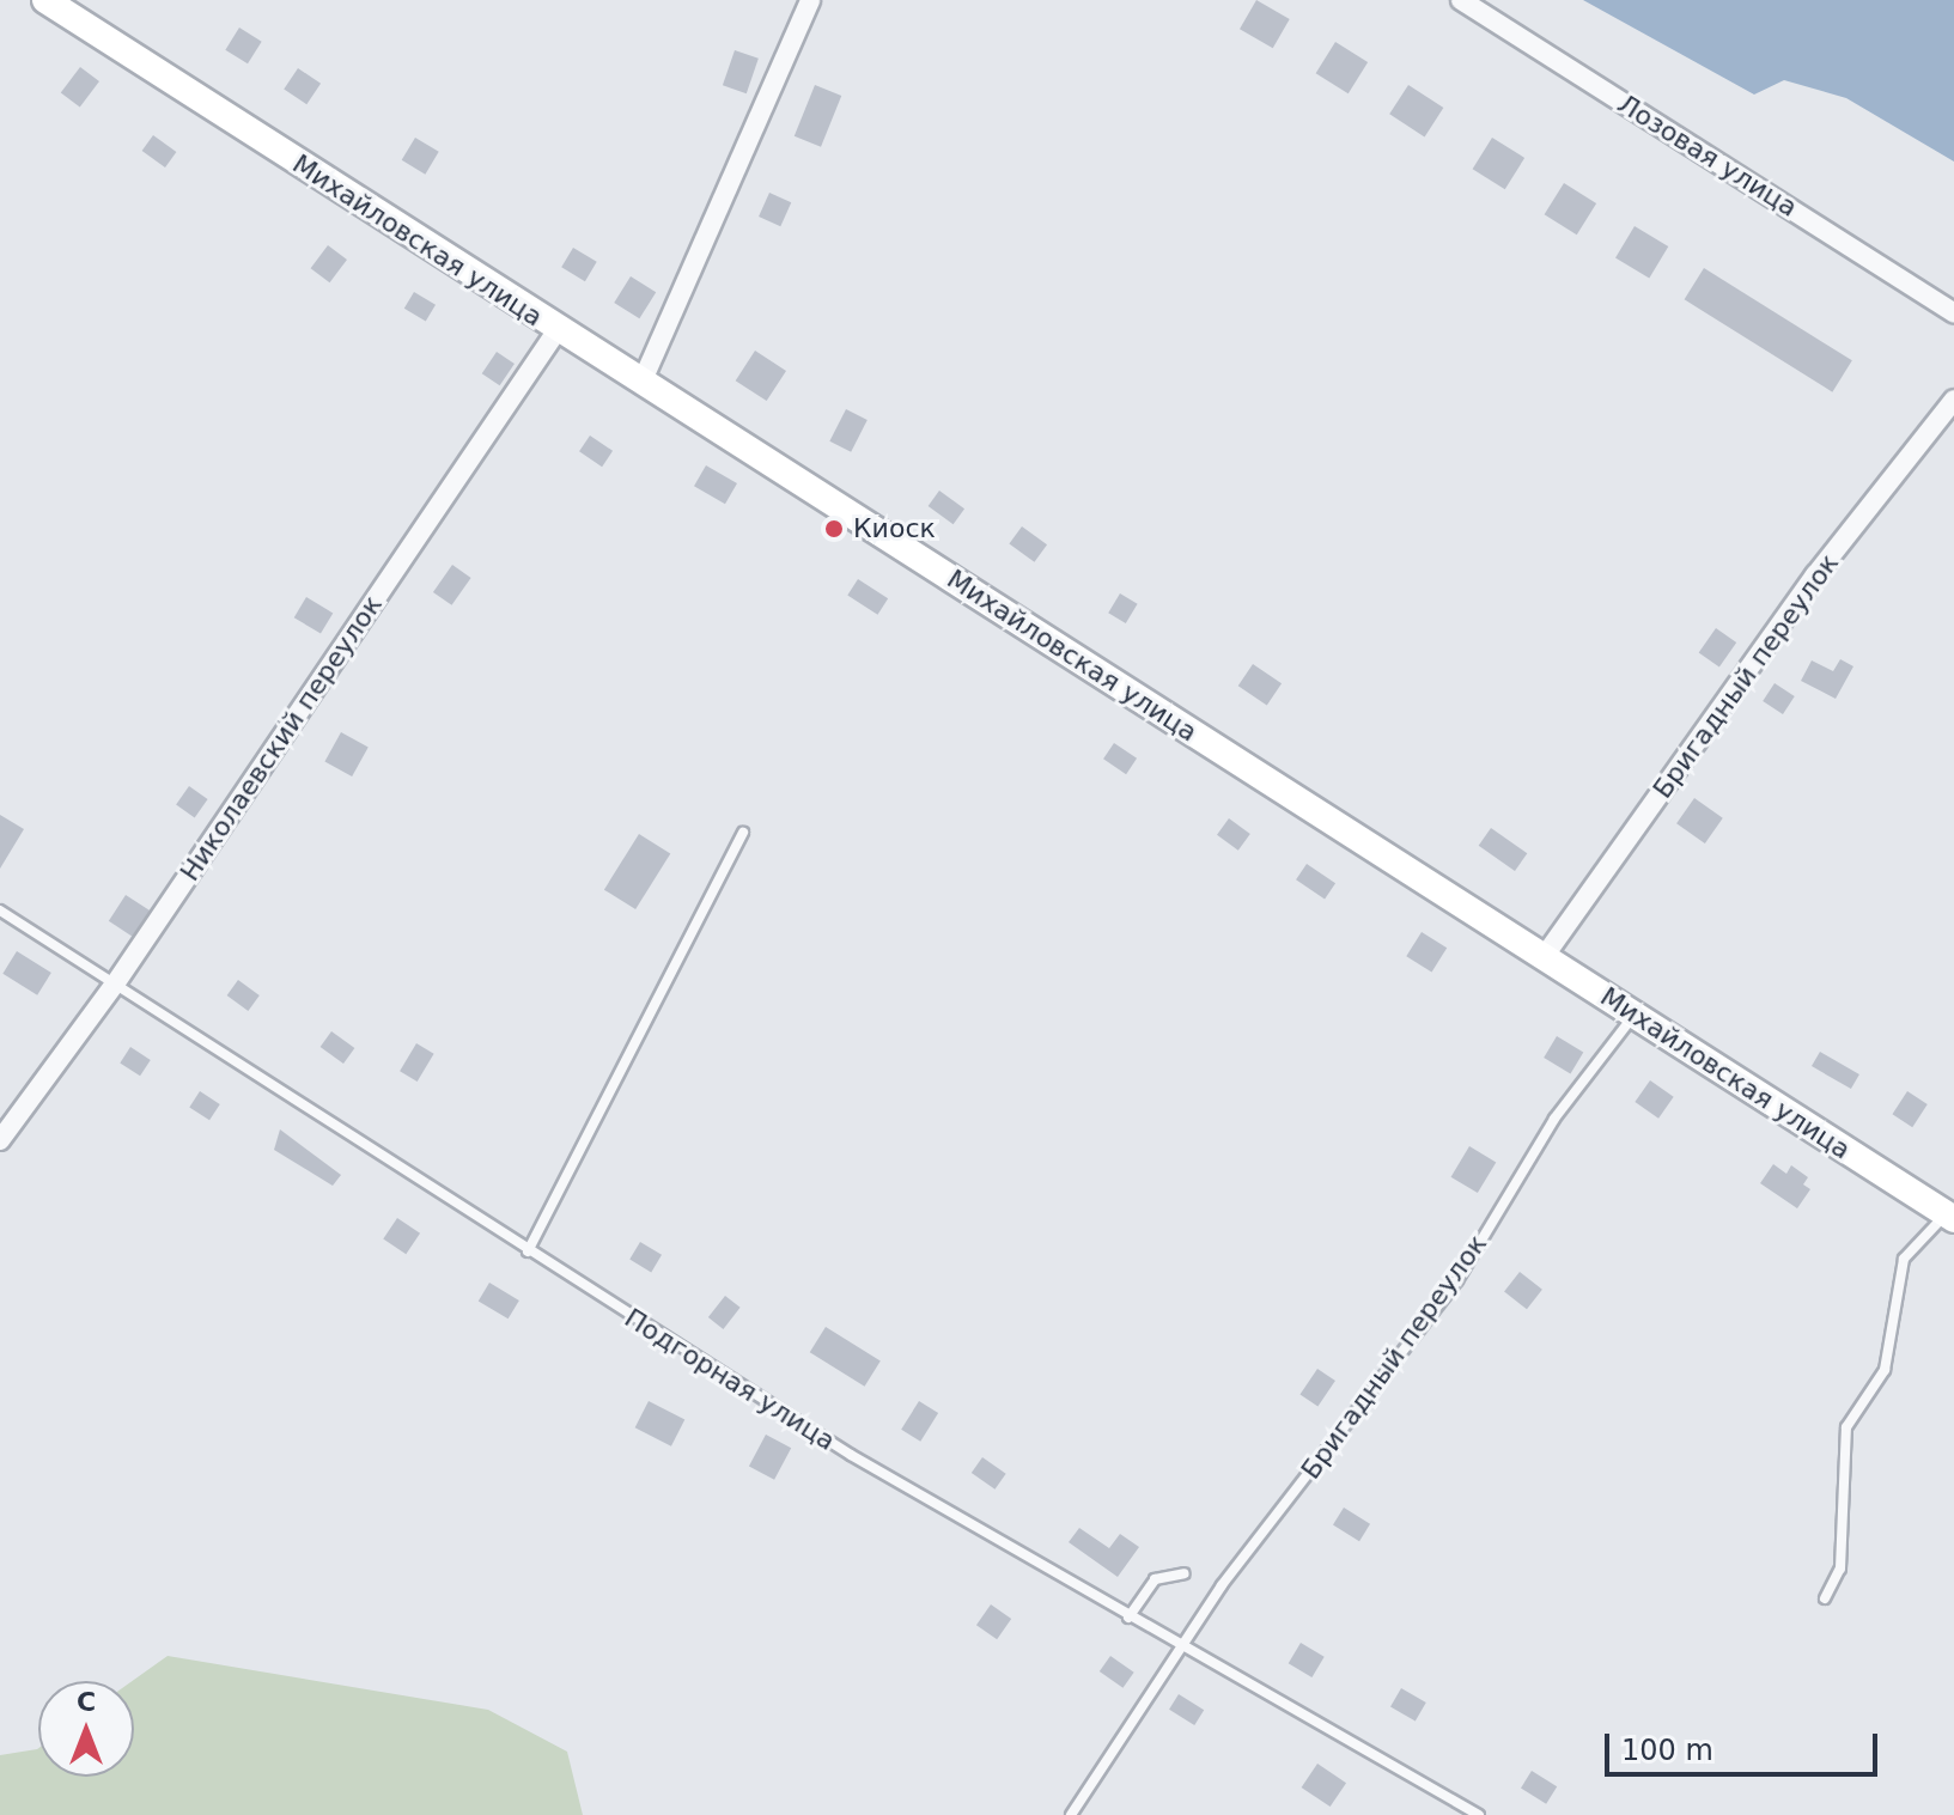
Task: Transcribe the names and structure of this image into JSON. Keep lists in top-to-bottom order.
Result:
{
  "streets": {
    "street": [
      "Лозовая улица",
      "Михайловская улица",
      "Бригадный переулок",
      "Николаевский переулок"
    ],
    "lane": ["Подгорная улица"]
  },
  "crossings": [
    ["Михайловская улица", "Бригадный переулок"],
    ["Михайловская улица", "Николаевский переулок"],
    ["Бригадный переулок", "Подгорная улица"],
    ["Николаевский переулок", "Подгорная улица"]
  ],
  "places": ["Киоск"],
  "scale_bar": "100 m",
  "north": "top"
}
